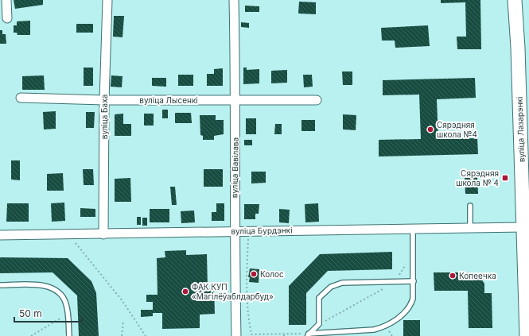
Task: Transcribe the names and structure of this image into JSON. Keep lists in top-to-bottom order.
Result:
{
  "streets": {
    "main road": ["вуліца Лазарэнкі"],
    "street": [
      "вуліца Лысенкі",
      "вуліца Баха",
      "вуліца Вавілава",
      "вуліца Бурдэнкі"
    ]
  },
  "crossings": [
    ["вуліца Лысенкі", "вуліца Баха"],
    ["вуліца Лысенкі", "вуліца Вавілава"],
    ["вуліца Баха", "вуліца Бурдэнкі"],
    ["вуліца Лазарэнкі", "вуліца Бурдэнкі"],
    ["вуліца Вавілава", "вуліца Бурдэнкі"]
  ],
  "places": {
    "other": [
      "Сярэдняя школа №4",
      "Колос",
      "Копеечка",
      "ФАК КУП «Магілёўаблдарбуд»"
    ],
    "transit": ["Сярэдняя школа № 4"]
  },
  "scale_bar": "50 m"
}
